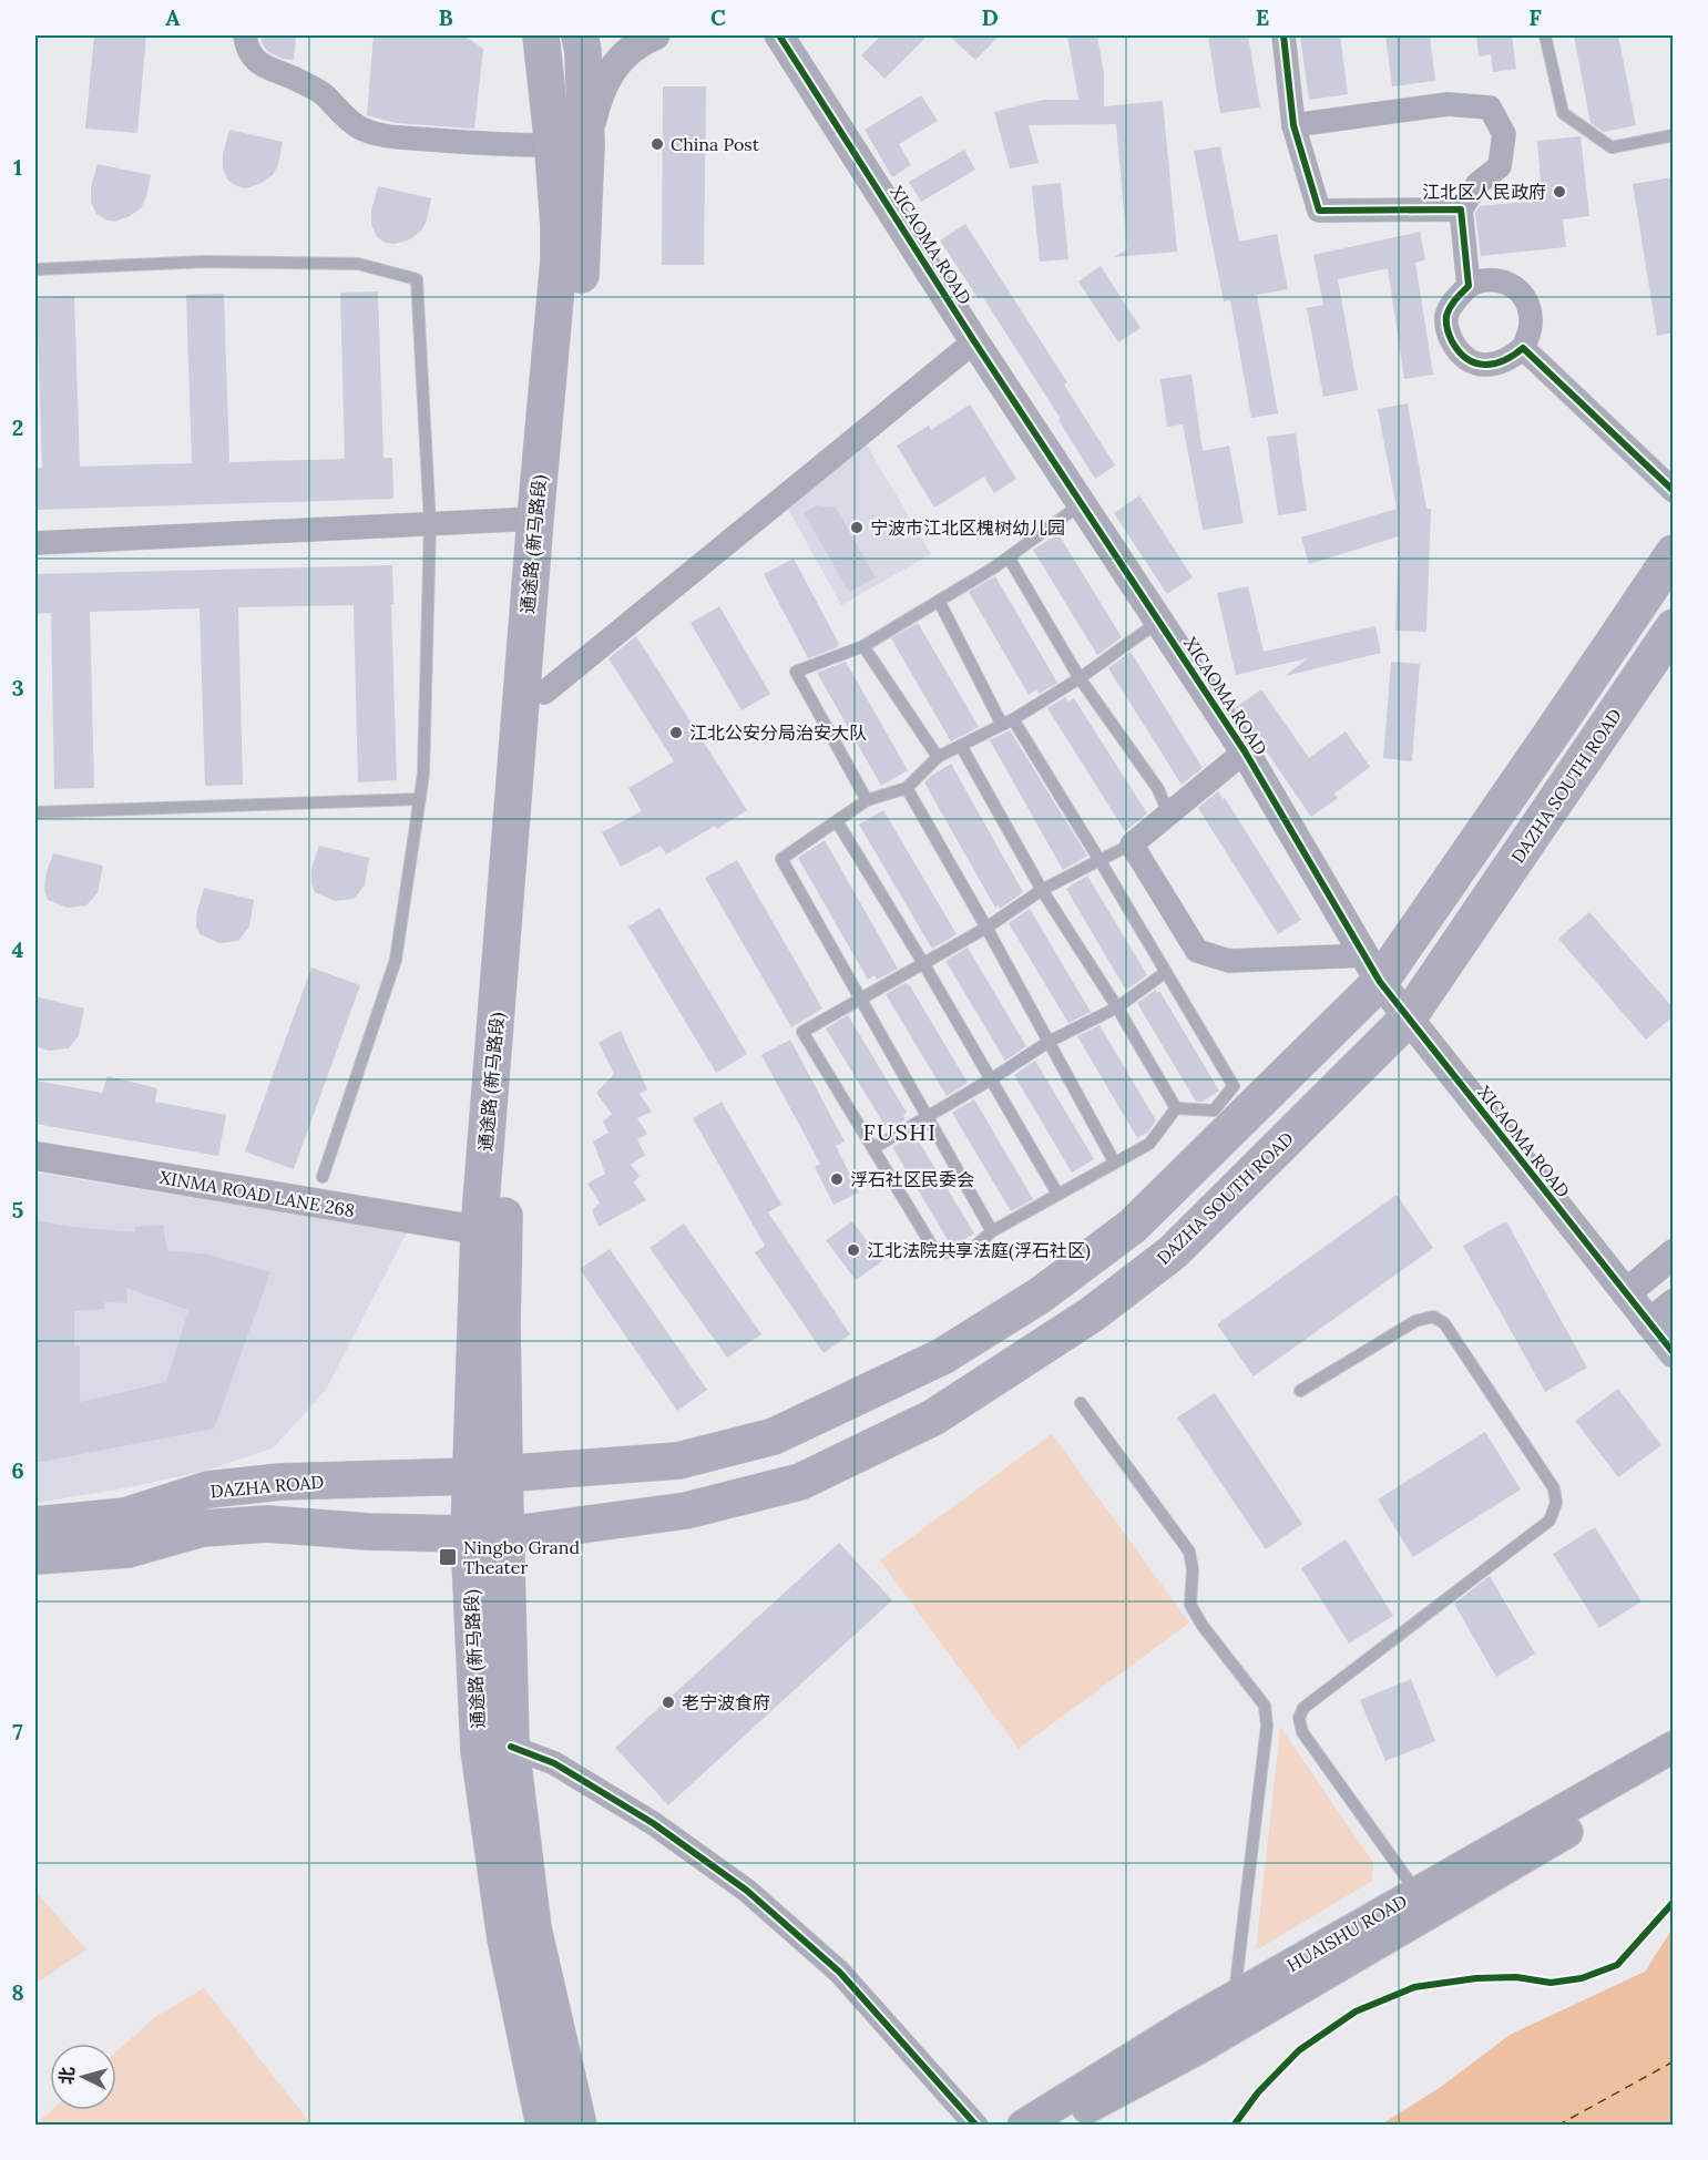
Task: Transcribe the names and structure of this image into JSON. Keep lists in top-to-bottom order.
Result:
{
  "streets": {
    "main road": [
      "通途路 (新马路段)",
      "DAZHA SOUTH ROAD",
      "DAZHA ROAD",
      "HUAISHU ROAD"
    ],
    "street": ["XICAOMA ROAD", "XINMA ROAD LANE 268"]
  },
  "crossings": [
    ["XICAOMA ROAD", "DAZHA SOUTH ROAD"],
    ["通途路 (新马路段)", "DAZHA SOUTH ROAD"],
    ["通途路 (新马路段)", "XINMA ROAD LANE 268"],
    ["通途路 (新马路段)", "DAZHA ROAD"],
    ["DAZHA SOUTH ROAD", "DAZHA ROAD"]
  ],
  "districts": ["FUSHI"],
  "places": {
    "other": [
      "China Post",
      "江北区人民政府",
      "宁波市江北区槐树幼儿园",
      "江北公安分局治安大队",
      "浮石社区民委会",
      "江北法院共享法庭(浮石社区)",
      "老宁波食府"
    ],
    "transit": ["Ningbo Grand Theater"]
  },
  "north": "left",
  "grid": {
    "columns": [
      "A",
      "B",
      "C",
      "D",
      "E",
      "F"
    ],
    "rows": [
      "1",
      "2",
      "3",
      "4",
      "5",
      "6",
      "7",
      "8"
    ]
  }
}
